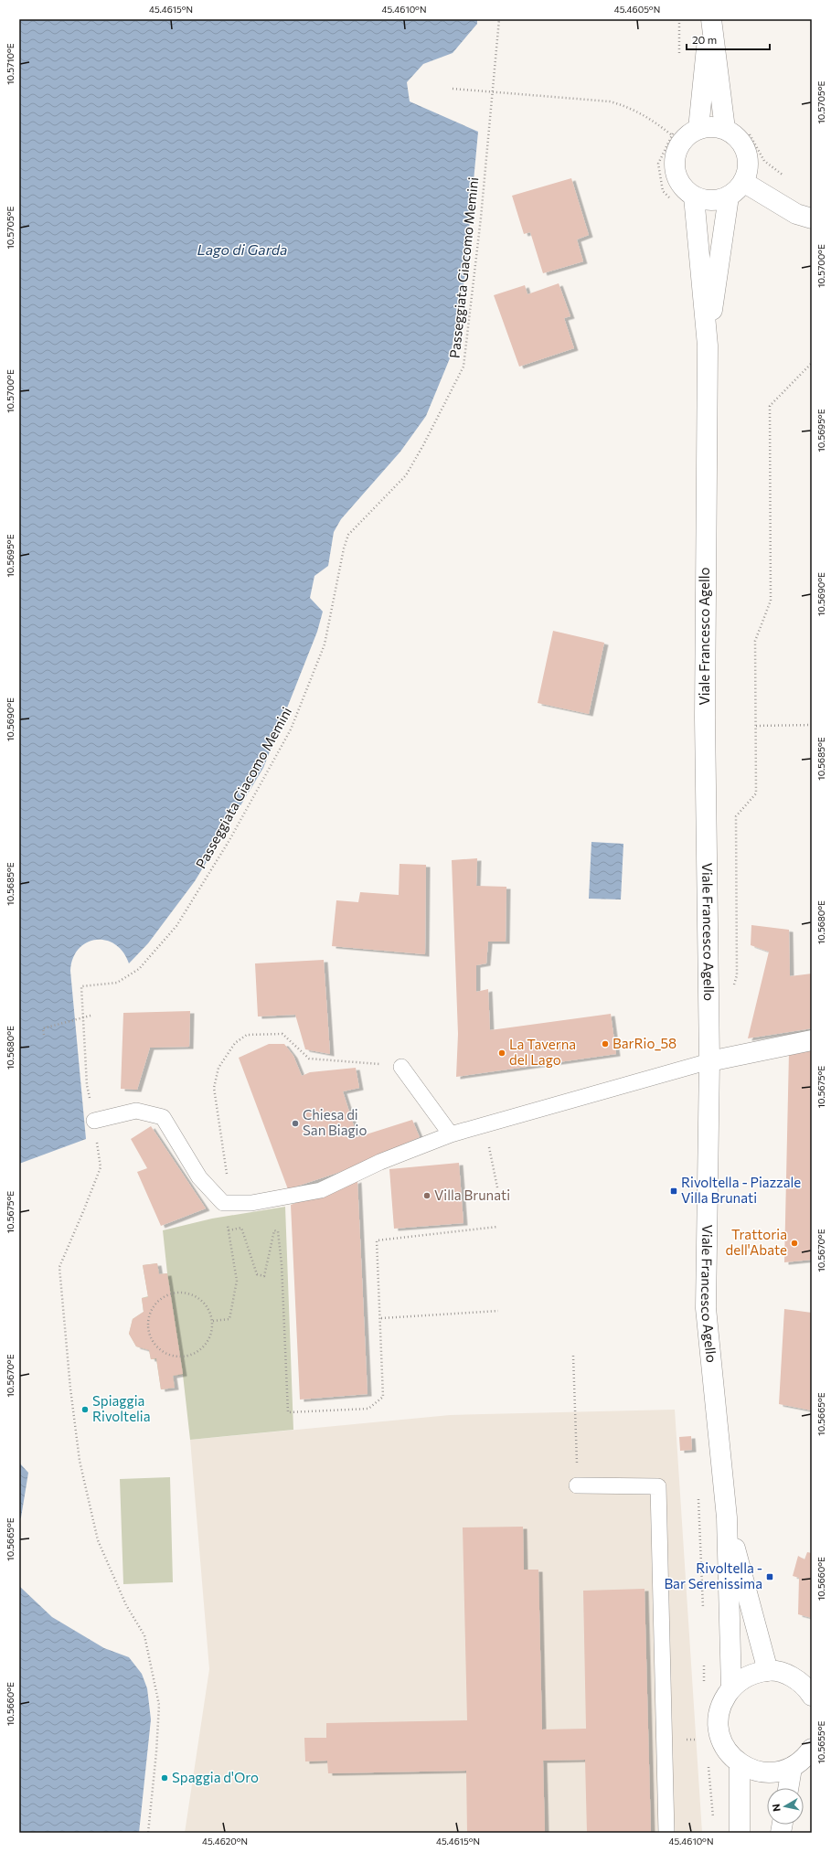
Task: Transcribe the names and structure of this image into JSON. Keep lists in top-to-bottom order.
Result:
{
  "streets": {
    "main road": ["Viale Francesco Agello"],
    "path": ["Passeggiata Giacomo Memini"]
  },
  "water": ["Lago di Garda"],
  "places": {
    "other": [
      "BarRio_58",
      "La Taverna del Lago",
      "Chiesa di San Biagio",
      "Villa Brunati",
      "Trattoria dell'Abate",
      "Spiaggia Rivoltelia",
      "Spaggia d'Oro"
    ],
    "transit": ["Rivoltella - Piazzale Villa Brunati", "Rivoltella - Bar Serenissima"]
  },
  "scale_bar": "20 m",
  "north": "left",
  "coordinates": [
    "45.4615°N",
    "45.4610°N",
    "45.4605°N",
    "10.5710°E",
    "10.5705°E",
    "10.5700°E",
    "10.5695°E",
    "10.5690°E",
    "10.5685°E",
    "10.5680°E",
    "10.5675°E",
    "10.5670°E",
    "10.5665°E",
    "10.5660°E",
    "10.5655°E",
    "45.4620°N"
  ]
}
